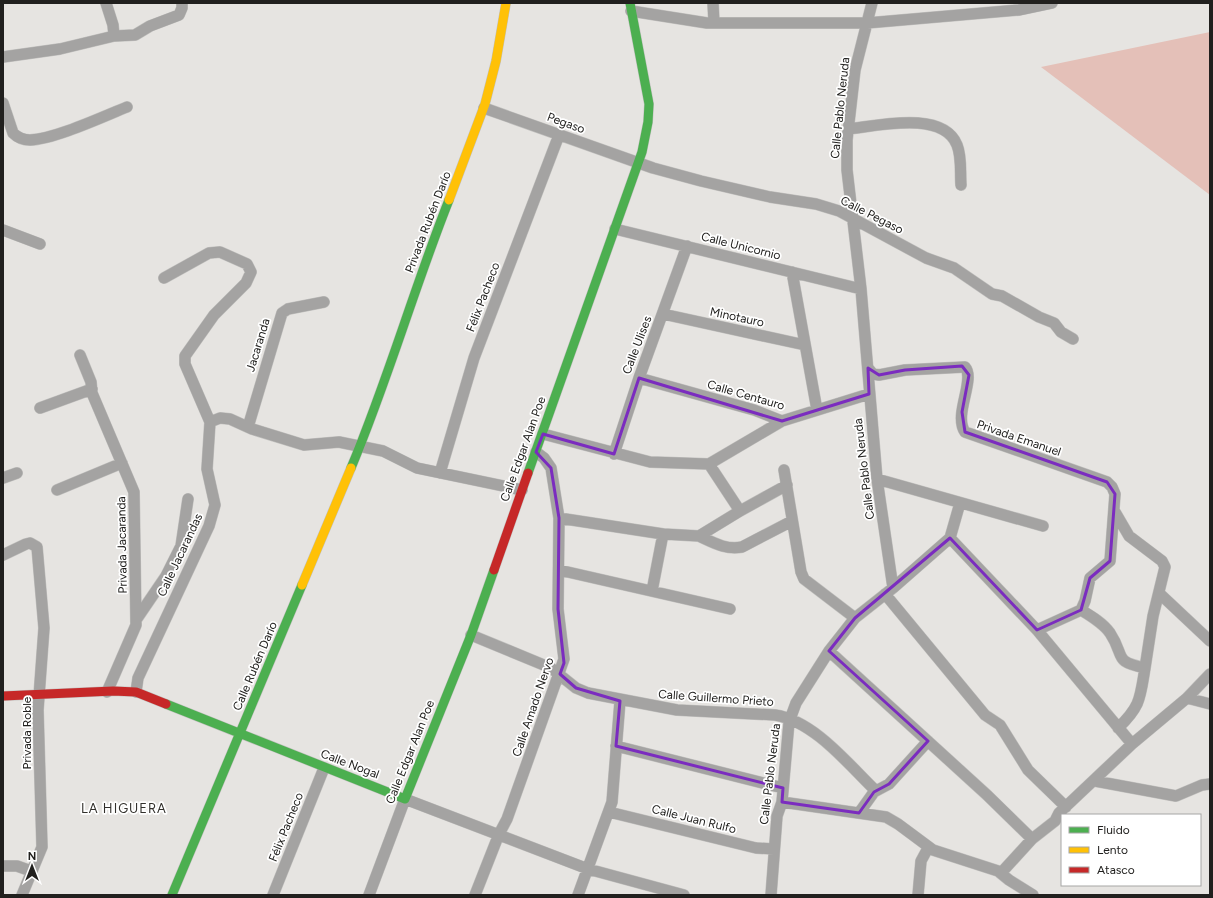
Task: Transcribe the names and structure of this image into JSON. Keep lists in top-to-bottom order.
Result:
{
  "streets": {
    "street": [
      "Calle Pablo Neruda",
      "Pegaso",
      "Calle Pegaso",
      "Privada Rubén Darío",
      "Calle Unicornio",
      "Félix Pacheco",
      "Minotauro",
      "Jacaranda",
      "Calle Ulises",
      "Calle Centauro",
      "Privada Emanuel",
      "Calle Edgar Alan Poe",
      "Privada Jacaranda",
      "Calle Jacarandas",
      "Calle Rubén Darío",
      "Calle Guillermo Prieto",
      "Calle Amado Nervo",
      "Privada Roble",
      "Calle Nogal",
      "Calle Juan Rulfo"
    ]
  },
  "crossings": [
    ["Calle Pablo Neruda", "Calle Pegaso"],
    ["Calle Pablo Neruda", "Calle Unicornio"],
    ["Calle Pablo Neruda", "Calle Centauro"],
    ["Calle Pablo Neruda", "Privada Emanuel"],
    ["Calle Pablo Neruda", "Calle Guillermo Prieto"],
    ["Calle Pablo Neruda", "Calle Juan Rulfo"],
    ["Pegaso", "Calle Pegaso"],
    ["Pegaso", "Privada Rubén Darío"],
    ["Pegaso", "Félix Pacheco"],
    ["Pegaso", "Calle Edgar Alan Poe"],
    ["Calle Pegaso", "Calle Edgar Alan Poe"],
    ["Privada Rubén Darío", "Calle Rubén Darío"],
    ["Calle Unicornio", "Calle Ulises"],
    ["Calle Unicornio", "Calle Edgar Alan Poe"],
    ["Félix Pacheco", "Calle Nogal"],
    ["Minotauro", "Calle Ulises"],
    ["Calle Ulises", "Calle Centauro"],
    ["Calle Edgar Alan Poe", "Calle Guillermo Prieto"],
    ["Calle Edgar Alan Poe", "Calle Amado Nervo"],
    ["Calle Edgar Alan Poe", "Calle Nogal"],
    ["Privada Jacaranda", "Calle Nogal"],
    ["Calle Jacarandas", "Calle Nogal"],
    ["Calle Rubén Darío", "Calle Nogal"],
    ["Calle Guillermo Prieto", "Calle Amado Nervo"],
    ["Calle Amado Nervo", "Calle Nogal"],
    ["Privada Roble", "Calle Nogal"]
  ],
  "districts": ["LA HIGUERA"],
  "legend": ["Fluido", "Lento", "Atasco"],
  "north": "top"
}
